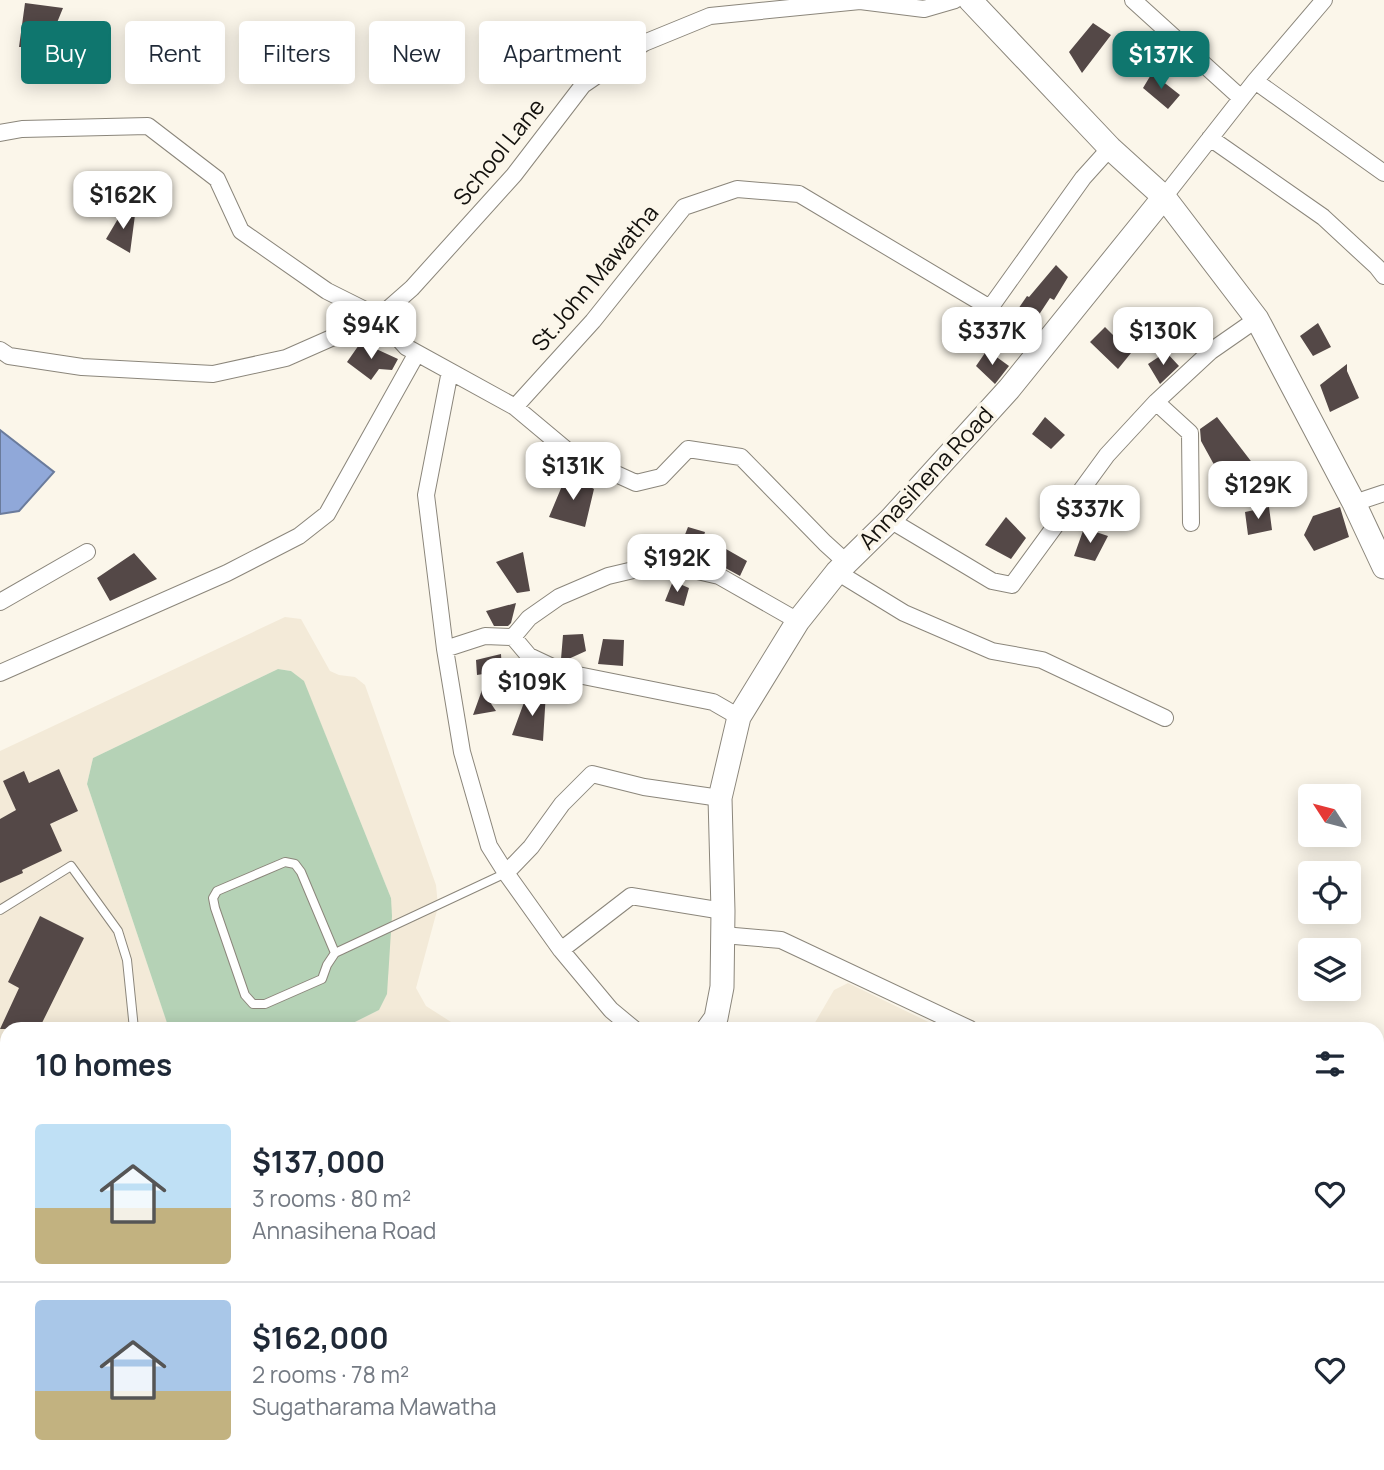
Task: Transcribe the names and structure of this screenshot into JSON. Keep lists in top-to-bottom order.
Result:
{
  "streets": {
    "street": ["School Lane", "St.John Mawatha", "Annasihena Road"]
  },
  "north": "top left",
  "page": {
    "chip": [
      "Buy",
      "Rent",
      "Filters",
      "New",
      "Apartment"
    ],
    "price": [
      "$137K",
      "$162K",
      "$94K",
      "$337K",
      "$130K",
      "$131K",
      "$129K",
      "$337K",
      "$192K",
      "$109K"
    ],
    "heading": "10 homes",
    "list": [
      {
        "name": "$137,000",
        "note": "3 rooms · 80 m² · Annasihena Road"
      },
      {
        "name": "$162,000",
        "note": "2 rooms · 78 m² · Sugatharama Mawatha"
      }
    ]
  }
}
